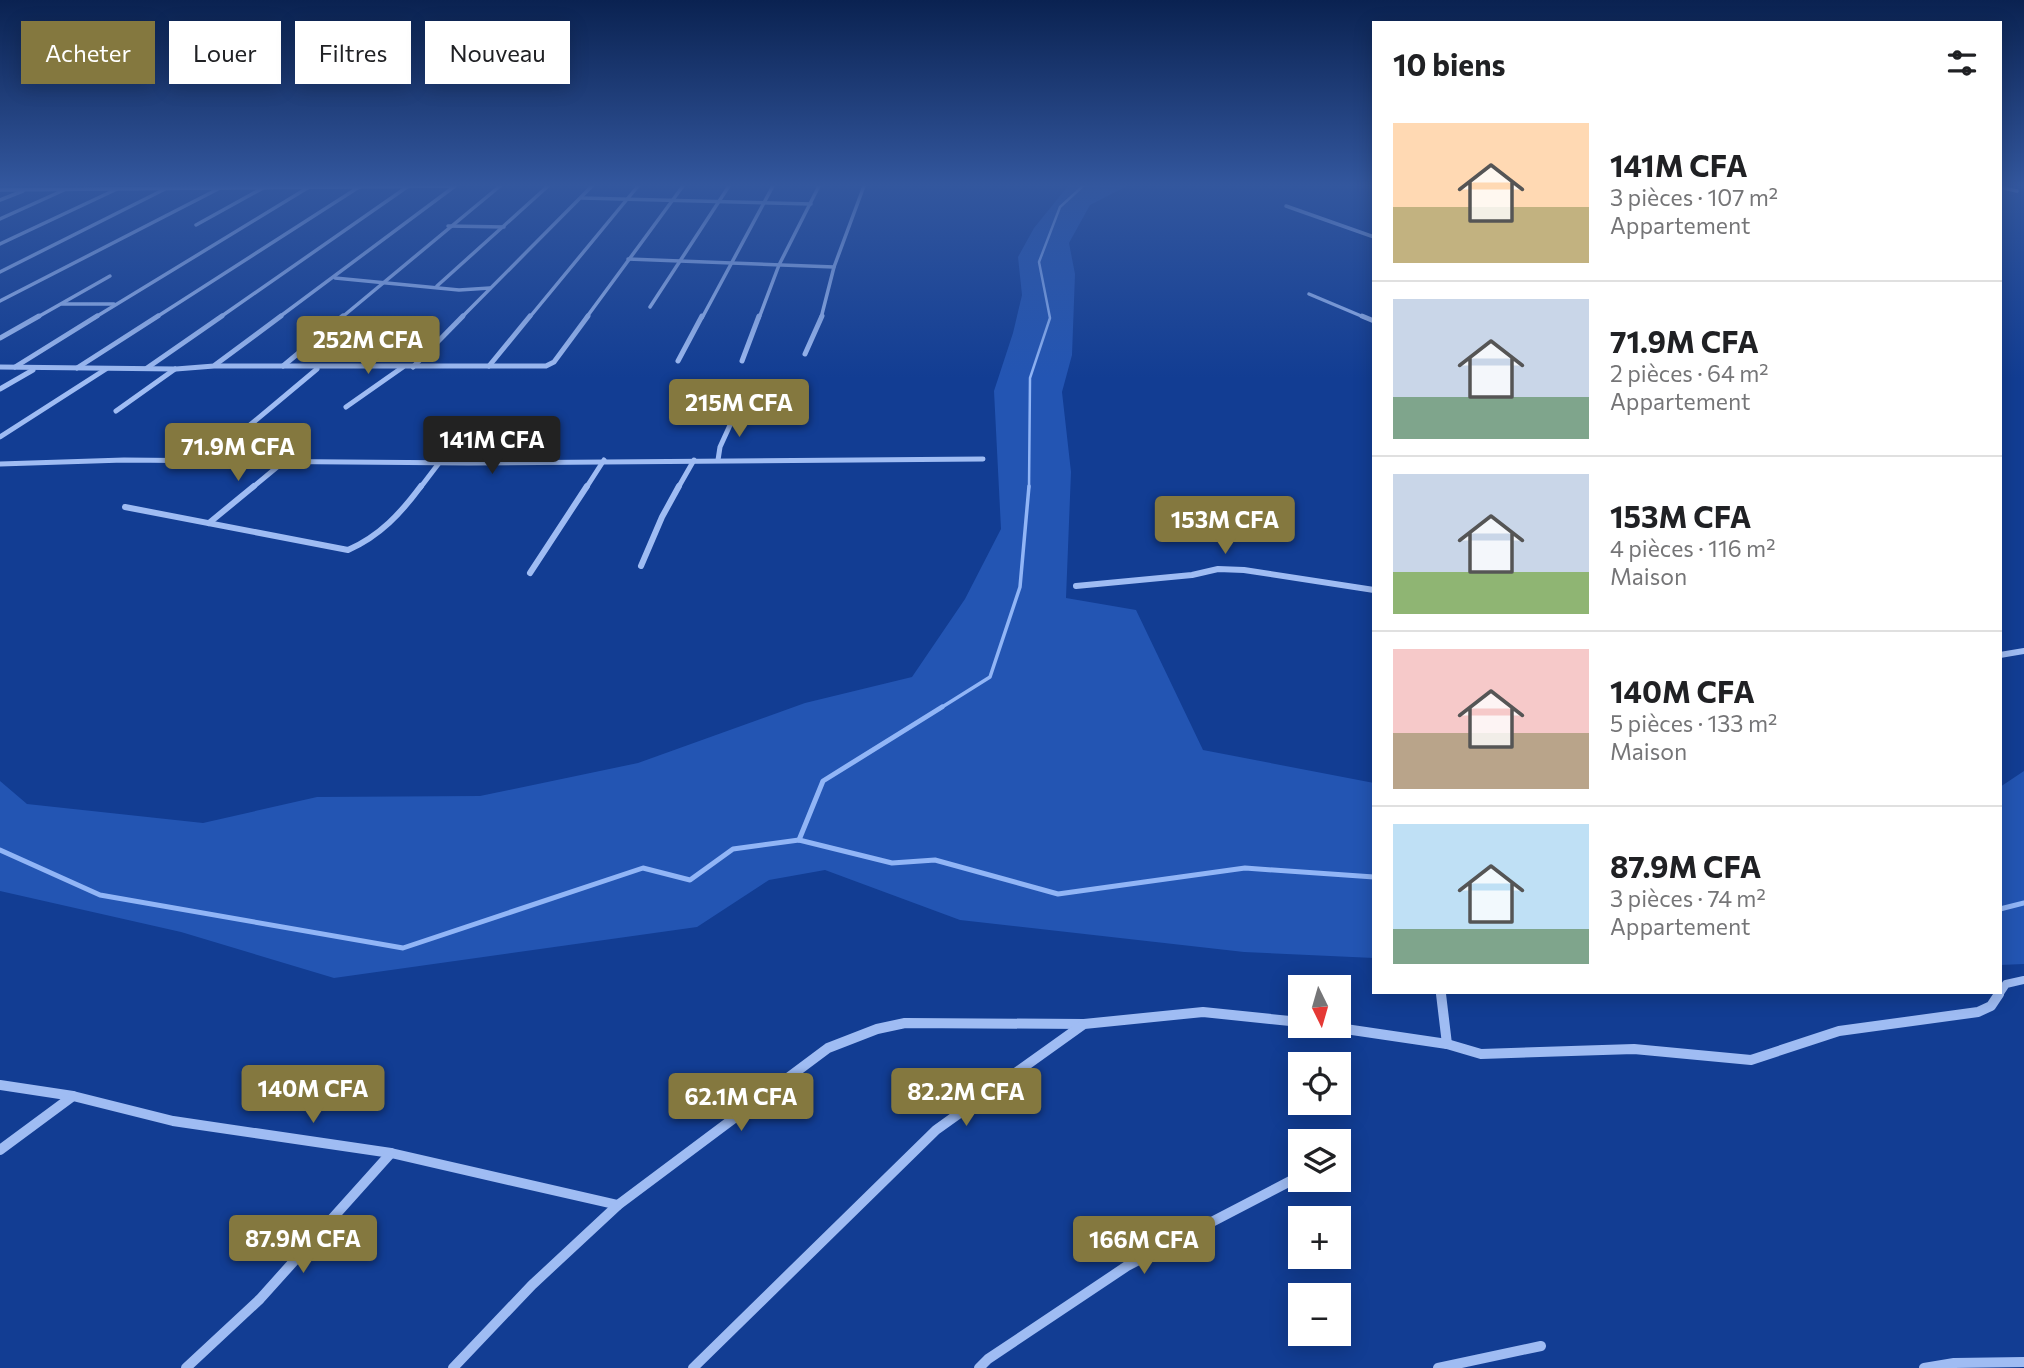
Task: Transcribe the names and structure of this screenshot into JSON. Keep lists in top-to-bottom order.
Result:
{
  "north": "bottom",
  "page": {
    "chip": [
      "Acheter",
      "Louer",
      "Filtres",
      "Nouveau"
    ],
    "heading": "10 biens",
    "list": [
      {
        "name": "141M CFA",
        "note": "3 pièces · 107 m² · Appartement"
      },
      {
        "name": "71.9M CFA",
        "note": "2 pièces · 64 m² · Appartement"
      },
      {
        "name": "153M CFA",
        "note": "4 pièces · 116 m² · Maison"
      },
      {
        "name": "140M CFA",
        "note": "5 pièces · 133 m² · Maison"
      },
      {
        "name": "87.9M CFA",
        "note": "3 pièces · 74 m² · Appartement"
      }
    ],
    "price": [
      "252M CFA",
      "215M CFA",
      "141M CFA",
      "71.9M CFA",
      "153M CFA",
      "140M CFA",
      "82.2M CFA",
      "62.1M CFA",
      "87.9M CFA",
      "166M CFA"
    ],
    "map_buttons": ["+", "−"]
  }
}
